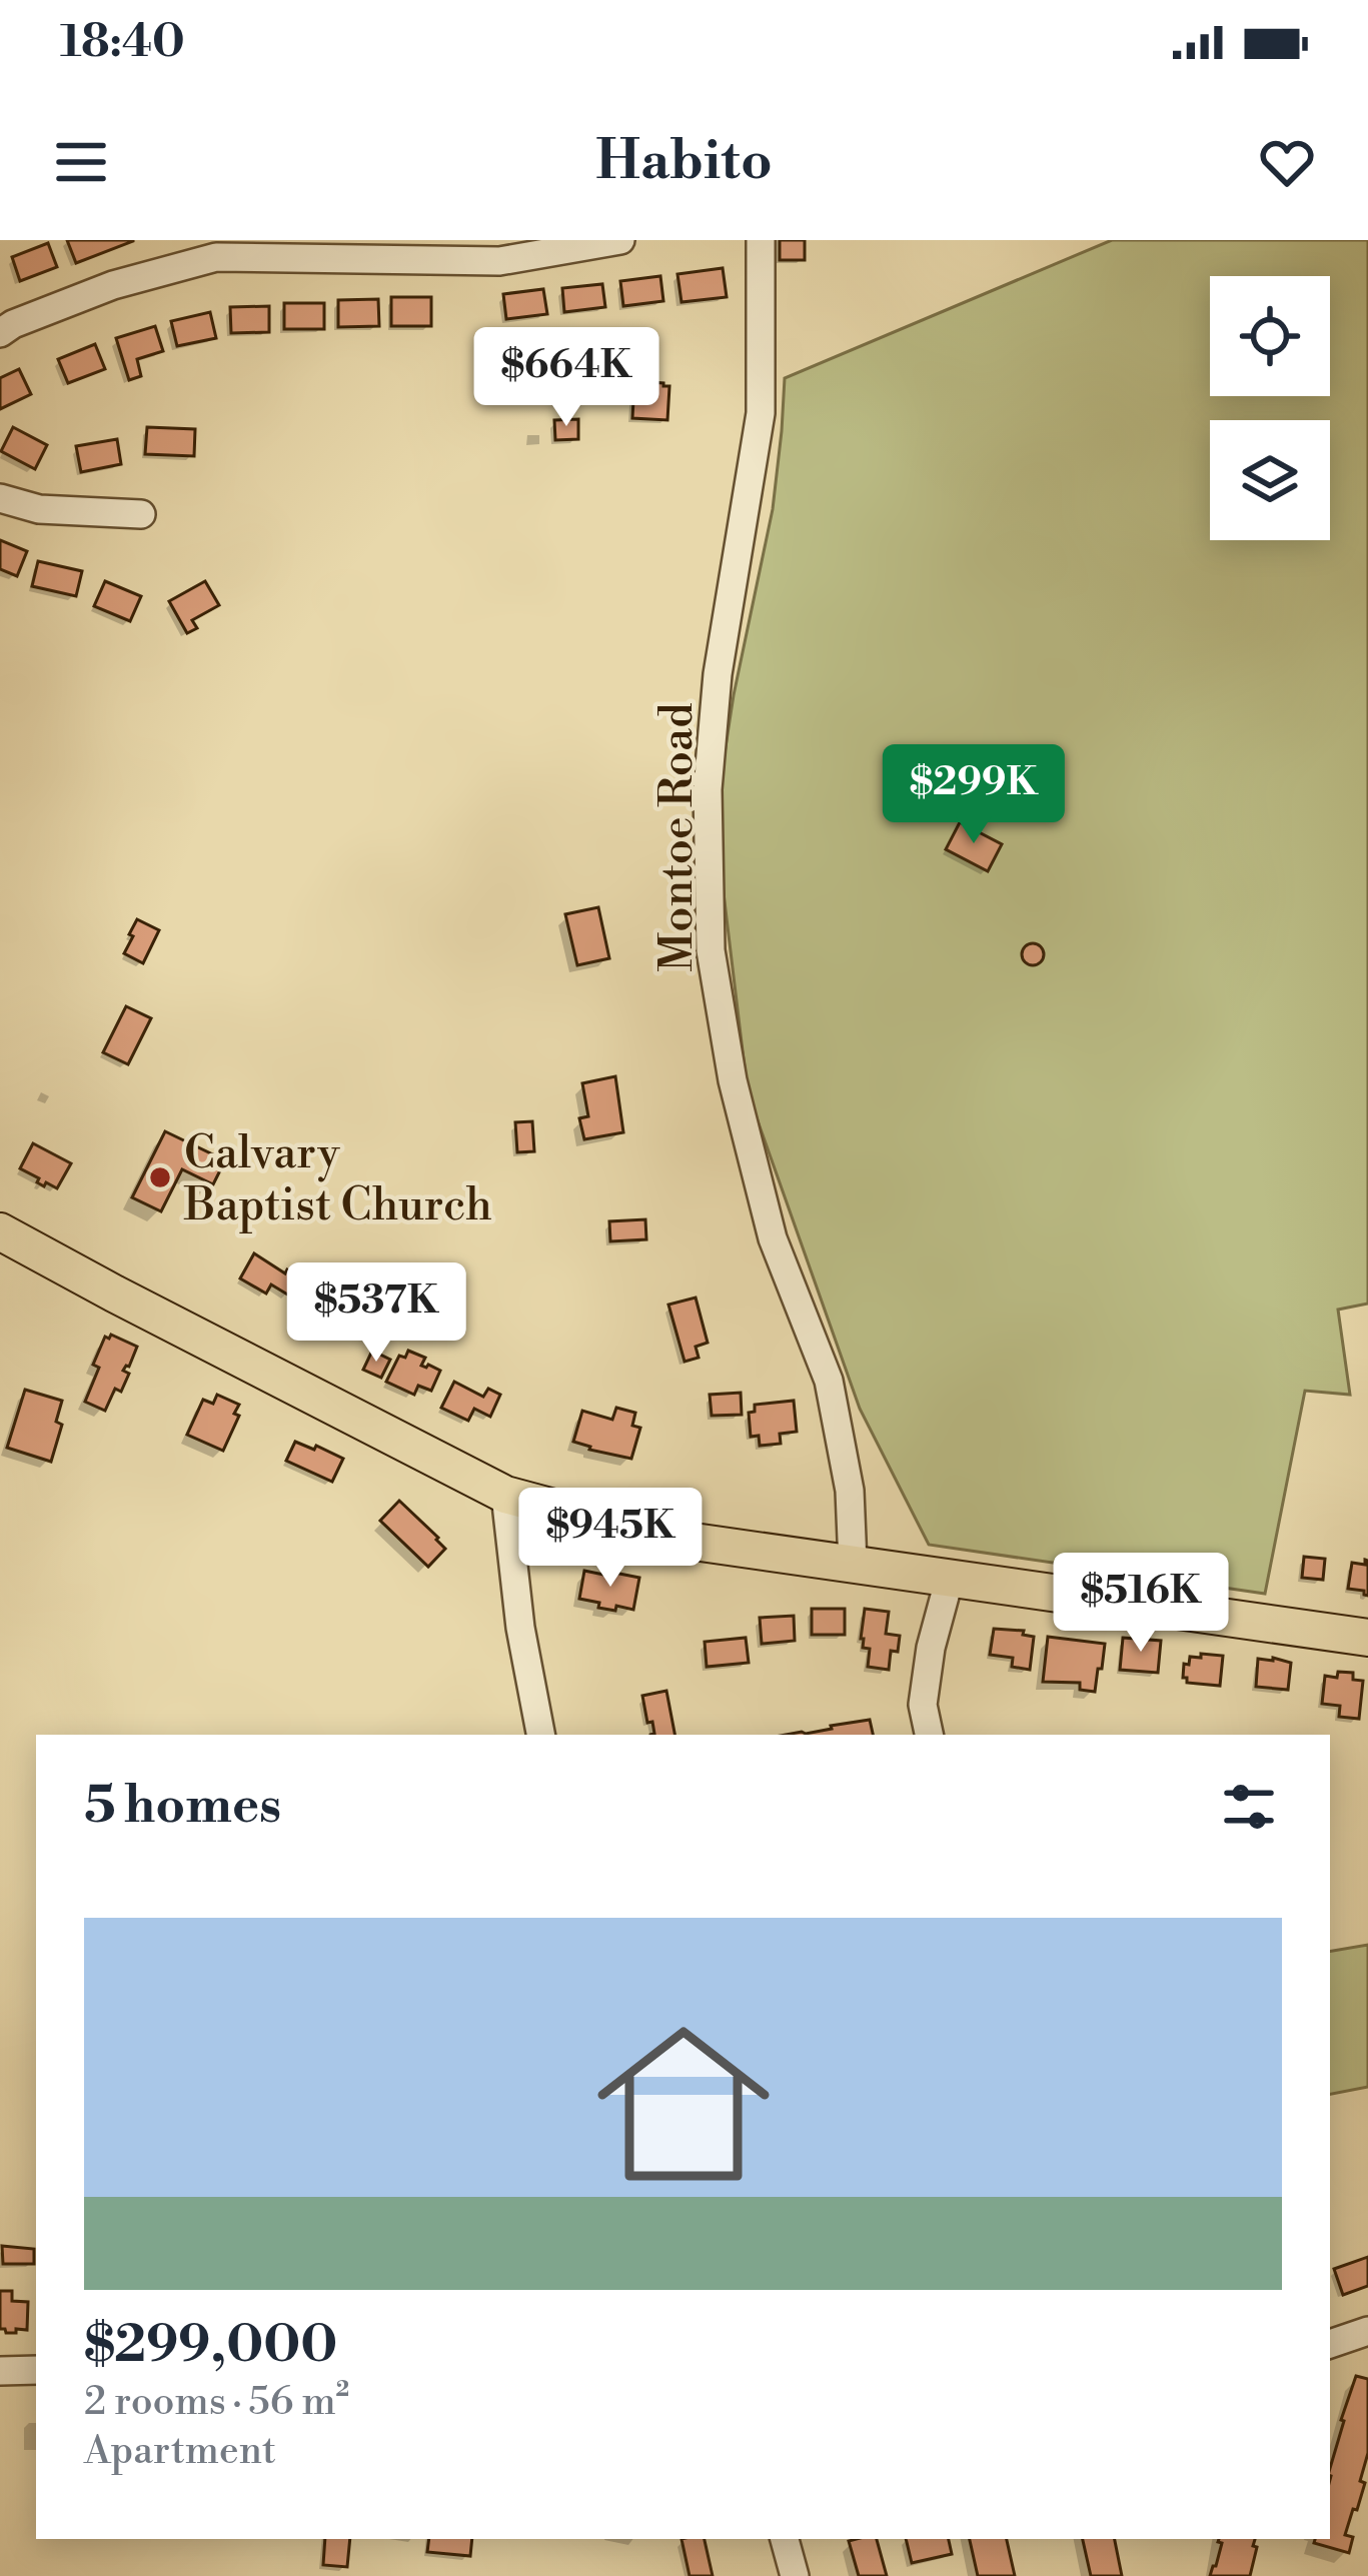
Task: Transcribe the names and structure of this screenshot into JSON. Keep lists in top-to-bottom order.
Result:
{
  "streets": {
    "street": ["Montoe Road"]
  },
  "places": ["Calvary Baptist Church"],
  "page": {
    "status": "18:40",
    "header": "Habito",
    "price": [
      "$664K",
      "$299K",
      "$537K",
      "$945K",
      "$516K"
    ],
    "heading": "5 homes",
    "list": [
      {
        "name": "$299,000",
        "note": "2 rooms · 56 m² · Apartment"
      }
    ]
  }
}
